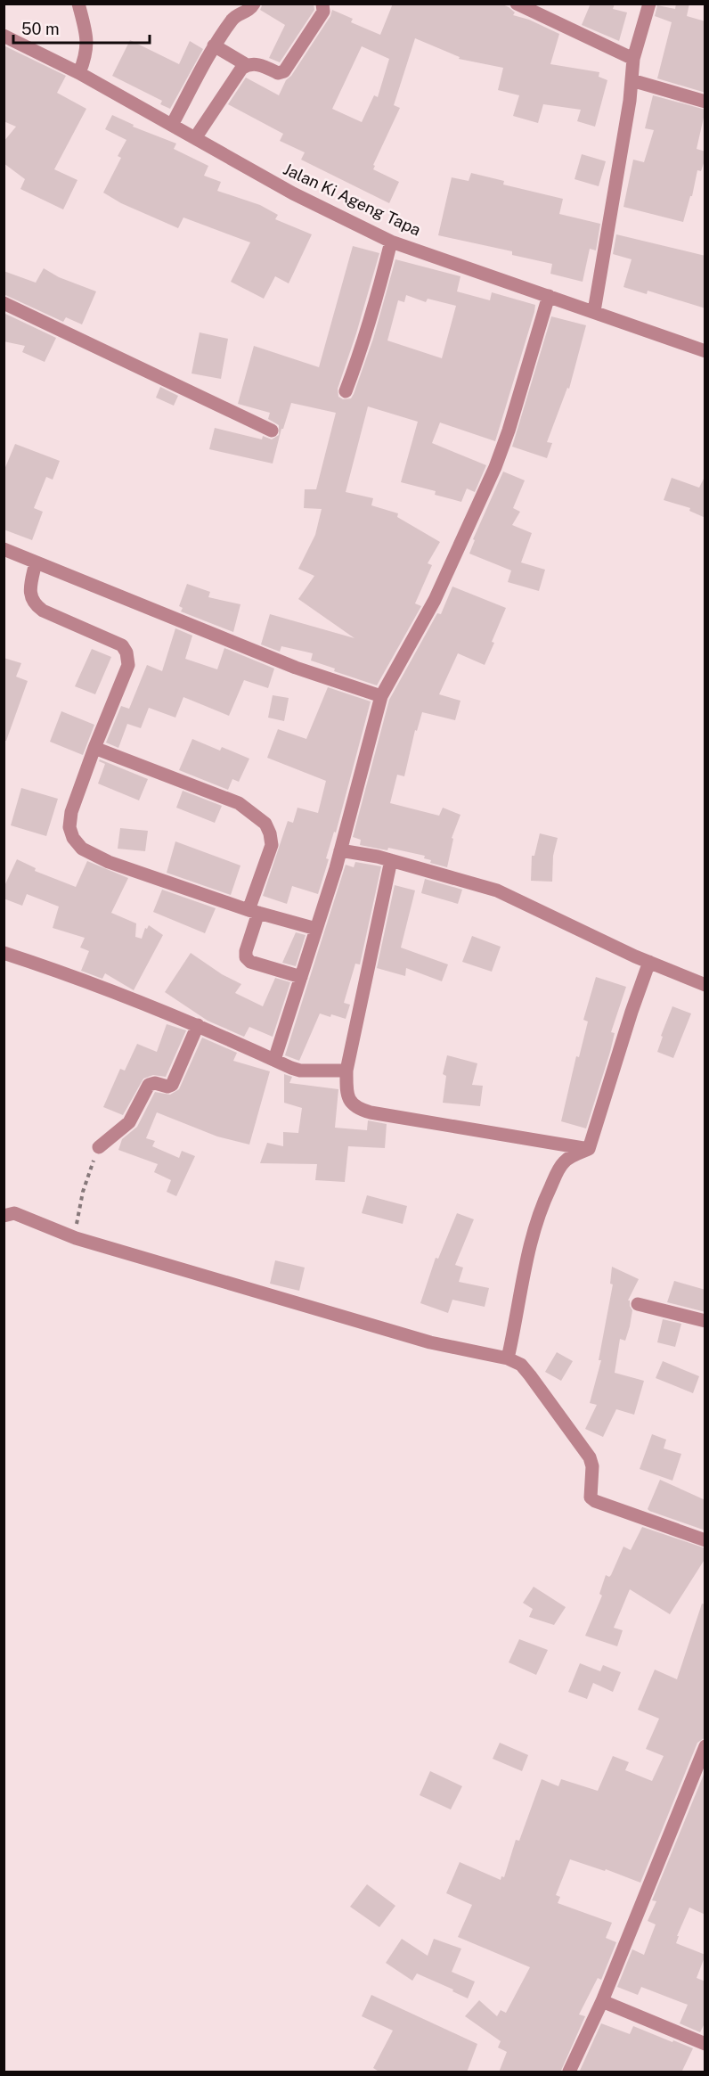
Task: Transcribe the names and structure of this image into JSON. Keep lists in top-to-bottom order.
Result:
{
  "streets": {
    "street": ["Jalan Ki Ageng Tapa"]
  },
  "scale_bar": "50 m"
}
